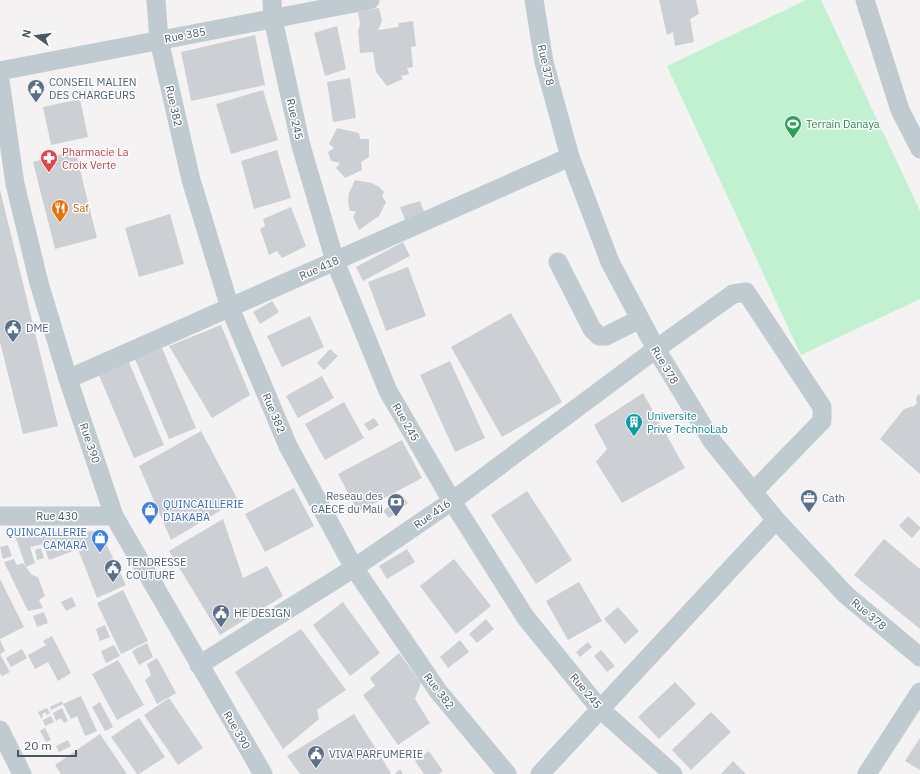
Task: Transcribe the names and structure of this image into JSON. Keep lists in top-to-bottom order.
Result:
{
  "streets": {
    "street": [
      "Rue 385",
      "Rue 378",
      "Rue 382",
      "Rue 245",
      "Rue 418",
      "Rue 390",
      "Rue 416",
      "Rue 430"
    ]
  },
  "crossings": [
    ["Rue 385", "Rue 382"],
    ["Rue 385", "Rue 245"],
    ["Rue 378", "Rue 418"],
    ["Rue 378", "Rue 416"],
    ["Rue 382", "Rue 418"],
    ["Rue 382", "Rue 416"],
    ["Rue 245", "Rue 418"],
    ["Rue 245", "Rue 416"],
    ["Rue 418", "Rue 390"],
    ["Rue 390", "Rue 416"],
    ["Rue 390", "Rue 430"]
  ],
  "places": {
    "public building": [
      "CONSEIL MALIEN DES CHARGEURS",
      "DME",
      "TENDRESSE COUTURE",
      "HE DESIGN",
      "VIVA PARFUMERIE"
    ],
    "sports": ["Terrain Danaya"],
    "pharmacy": ["Pharmacie La Croix Verte"],
    "restaurant": ["Saf"],
    "building": ["Universite Prive TechnoLab"],
    "office": ["Cath"],
    "bank": ["Reseau des CAECE du Mali"],
    "shop": ["QUINCAILLERIE DIAKABA", "QUINCAILLERIE CAMARA"]
  },
  "scale_bar": "20 m",
  "north": "left"
}
